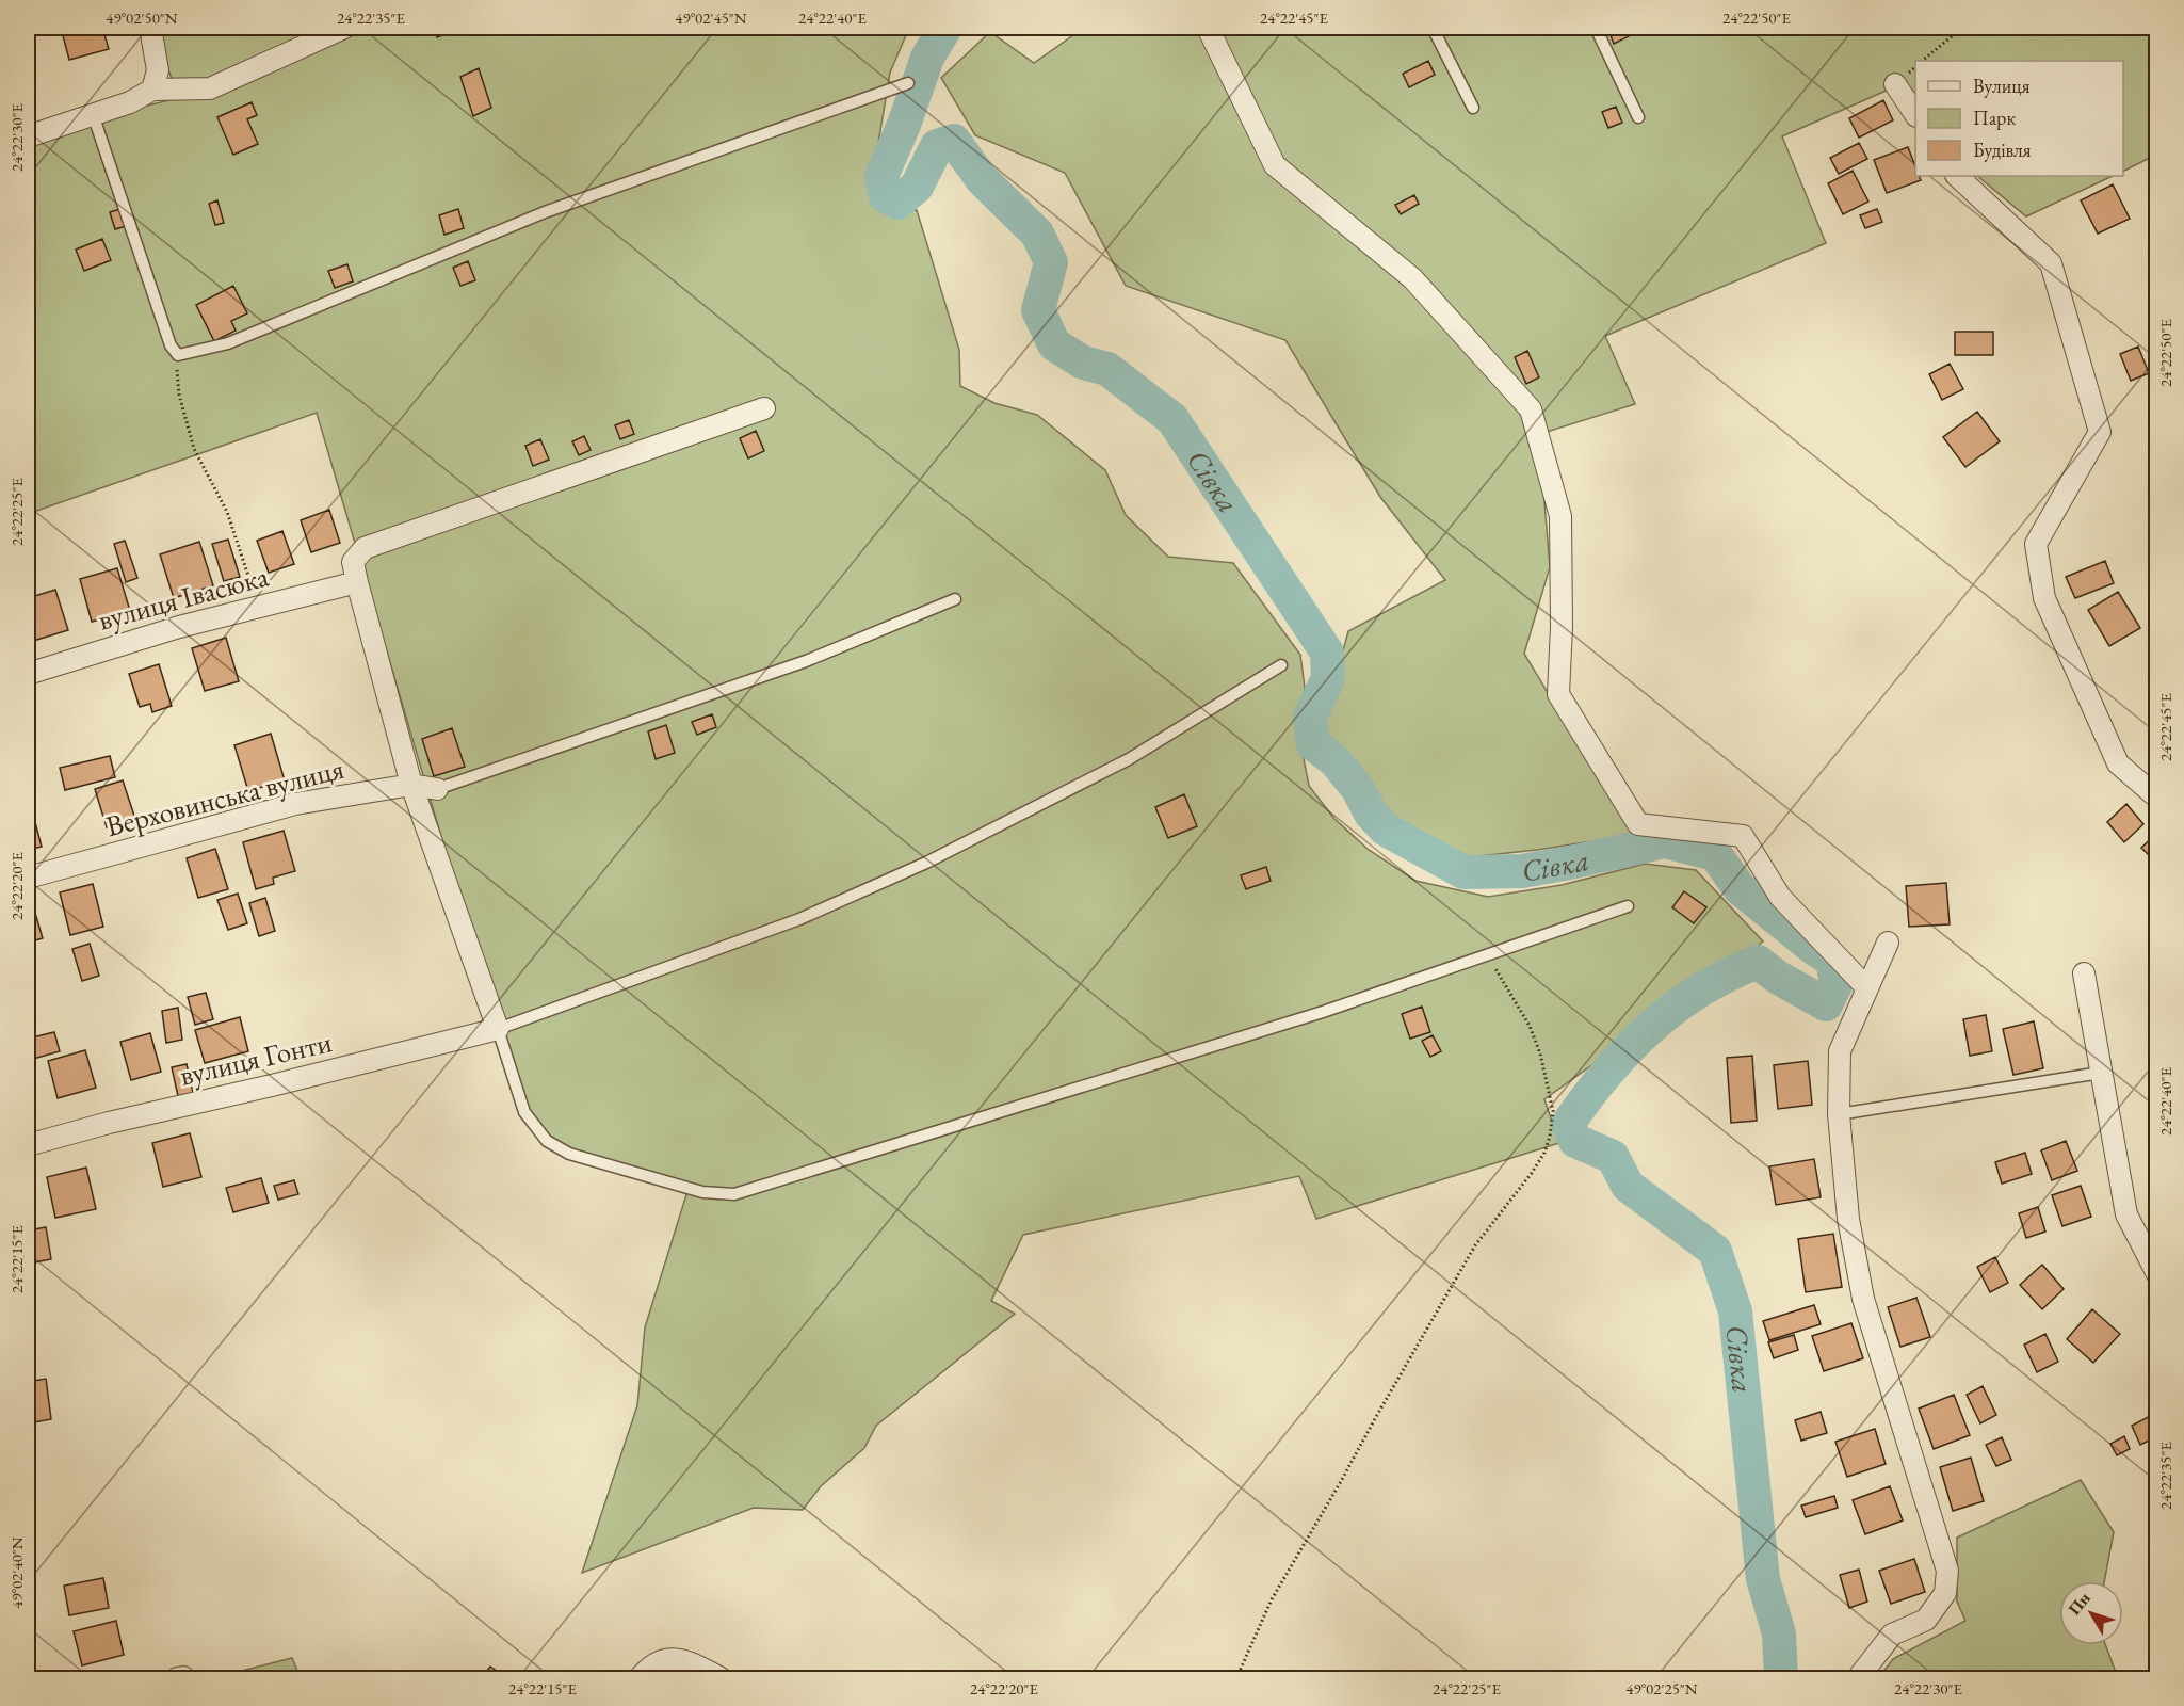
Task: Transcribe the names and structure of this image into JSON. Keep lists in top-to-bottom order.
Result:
{
  "streets": {
    "street": ["вулиця Івасюка", "Верховинська вулиця", "вулиця Гонти"]
  },
  "water": ["Сівка"],
  "legend": ["Вулиця", "Парк", "Будівля"],
  "north": "top left",
  "coordinates": [
    "49°02'50\"N",
    "24°22'35\"E",
    "49°02'45\"N",
    "24°22'40\"E",
    "24°22'45\"E",
    "24°22'50\"E",
    "24°22'30\"E",
    "24°22'25\"E",
    "24°22'20\"E",
    "24°22'15\"E",
    "49°02'40\"N",
    "49°02'25\"N"
  ]
}
